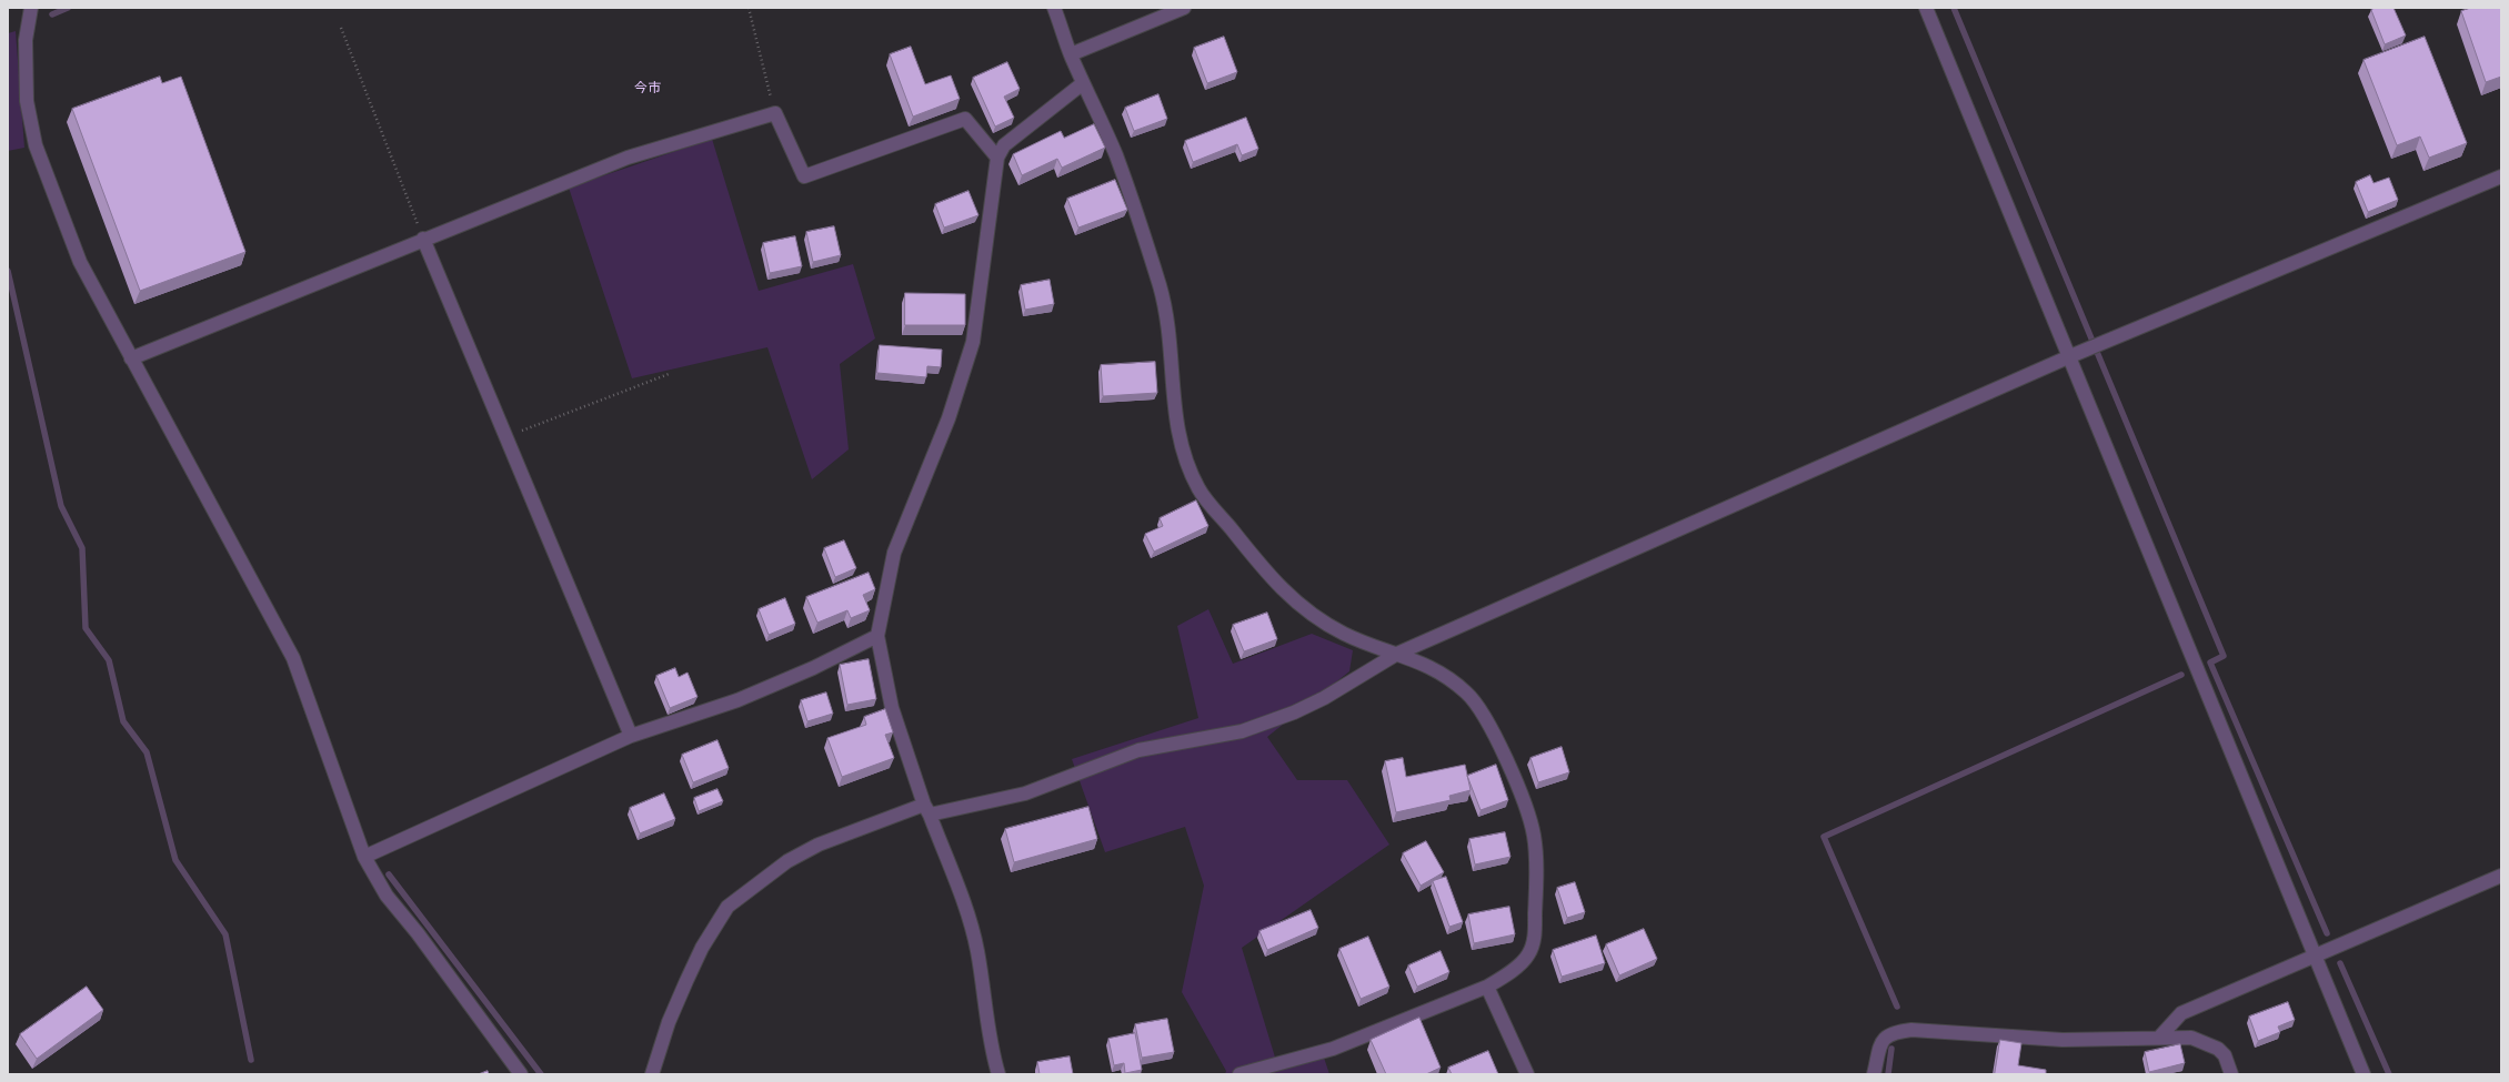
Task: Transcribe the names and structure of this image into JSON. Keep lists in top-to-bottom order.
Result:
{
  "districts": ["今市"]
}
